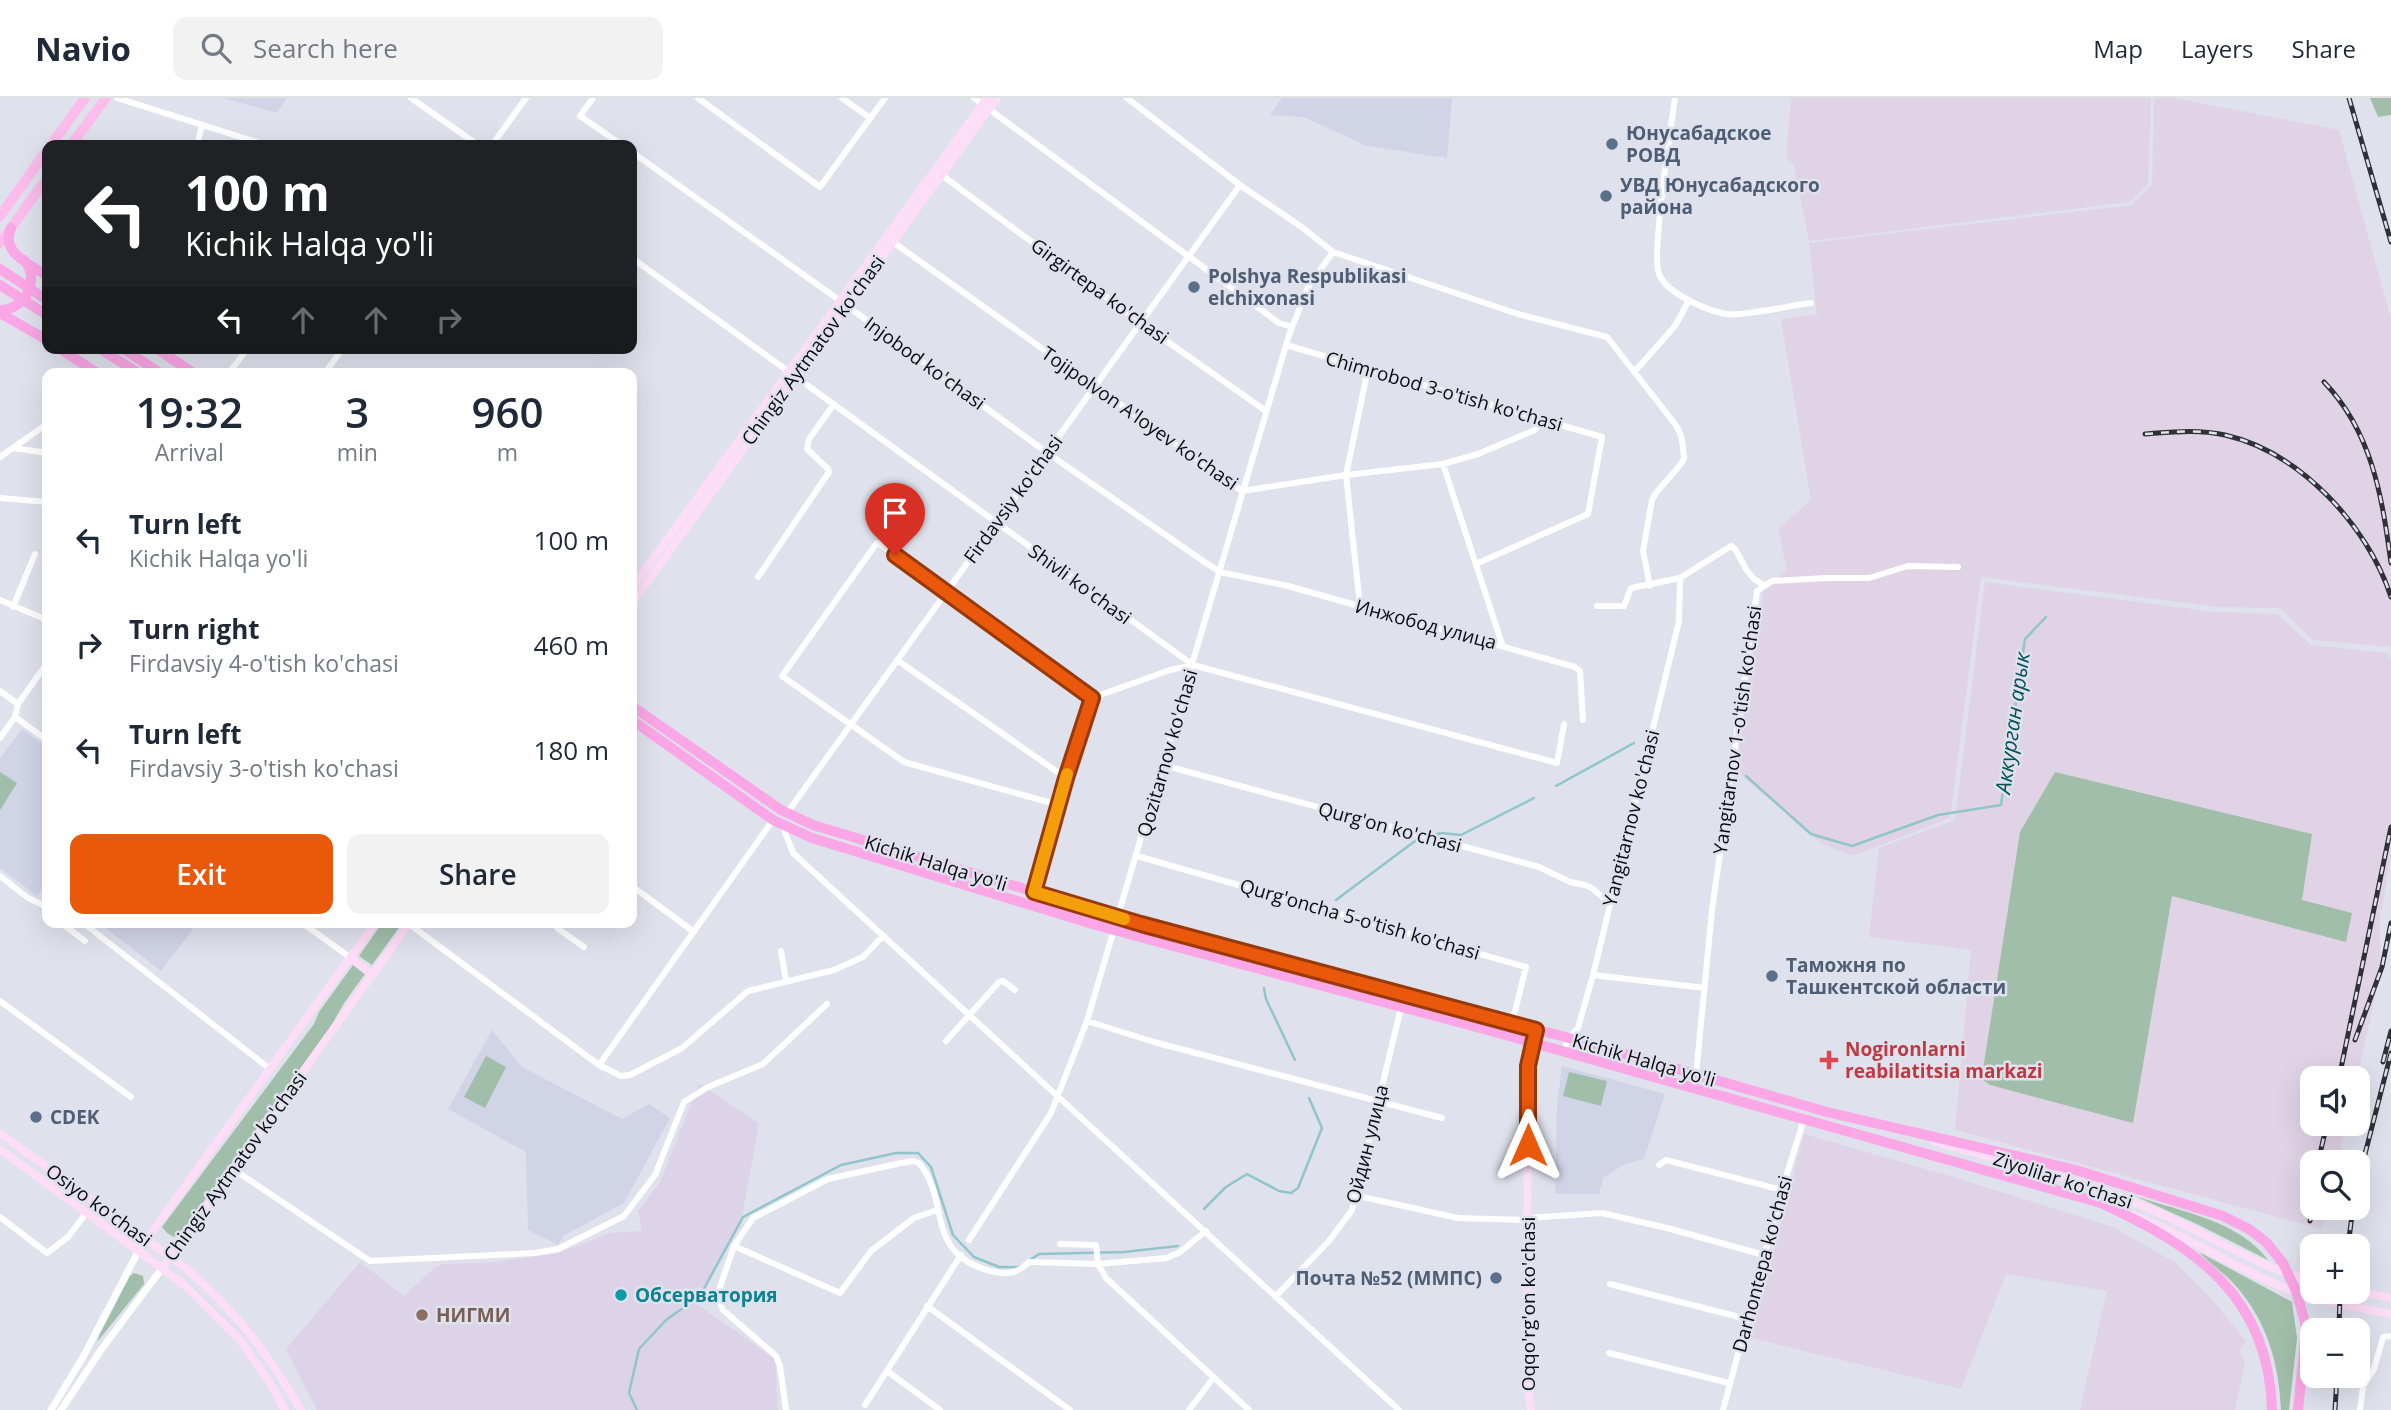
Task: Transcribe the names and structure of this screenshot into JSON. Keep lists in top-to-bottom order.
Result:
{
  "streets": {
    "highway": ["Kichik Halqa yo'li"],
    "main road": [
      "Chingiz Aytmatov ko'chasi",
      "Ziyolilar ko'chasi",
      "Osiyo ko'chasi",
      "Oqqo'rg'on ko'chasi"
    ],
    "street": [
      "Girgirtepa ko'chasi",
      "Injobod ko'chasi",
      "Chimrobod 3-o'tish ko'chasi",
      "Tojipolvon A'loyev ko'chasi",
      "Firdavsiy ko'chasi",
      "Shivli ko'chasi",
      "Инжобод улица",
      "Yangitarnov 1-o'tish ko'chasi",
      "Qozitarnov ko'chasi",
      "Yangitarnov ko'chasi",
      "Qurg'on ko'chasi",
      "Qurg'oncha 5-o'tish ko'chasi",
      "Ойдин улица",
      "Darhontepa ko'chasi"
    ]
  },
  "crossings": [
    ["Girgirtepa ko'chasi", "Chingiz Aytmatov ko'chasi"],
    ["Girgirtepa ko'chasi", "Firdavsiy ko'chasi"],
    ["Girgirtepa ko'chasi", "Qozitarnov ko'chasi"],
    ["Chingiz Aytmatov ko'chasi", "Injobod ko'chasi"],
    ["Chingiz Aytmatov ko'chasi", "Tojipolvon A'loyev ko'chasi"],
    ["Chingiz Aytmatov ko'chasi", "Shivli ko'chasi"],
    ["Chingiz Aytmatov ko'chasi", "Osiyo ko'chasi"],
    ["Injobod ko'chasi", "Firdavsiy ko'chasi"],
    ["Injobod ko'chasi", "Инжобод улица"],
    ["Injobod ko'chasi", "Qozitarnov ko'chasi"],
    ["Chimrobod 3-o'tish ko'chasi", "Tojipolvon A'loyev ko'chasi"],
    ["Chimrobod 3-o'tish ko'chasi", "Qozitarnov ko'chasi"],
    ["Tojipolvon A'loyev ko'chasi", "Firdavsiy ko'chasi"],
    ["Tojipolvon A'loyev ko'chasi", "Qozitarnov ko'chasi"],
    ["Firdavsiy ko'chasi", "Shivli ko'chasi"],
    ["Firdavsiy ko'chasi", "Kichik Halqa yo'li"],
    ["Shivli ko'chasi", "Qozitarnov ko'chasi"],
    ["Инжобод улица", "Qozitarnov ko'chasi"],
    ["Yangitarnov 1-o'tish ko'chasi", "Kichik Halqa yo'li"],
    ["Qozitarnov ko'chasi", "Qurg'on ko'chasi"],
    ["Qozitarnov ko'chasi", "Kichik Halqa yo'li"],
    ["Qozitarnov ko'chasi", "Qurg'oncha 5-o'tish ko'chasi"],
    ["Yangitarnov ko'chasi", "Qurg'on ko'chasi"],
    ["Yangitarnov ko'chasi", "Kichik Halqa yo'li"],
    ["Kichik Halqa yo'li", "Qurg'oncha 5-o'tish ko'chasi"],
    ["Kichik Halqa yo'li", "Ойдин улица"],
    ["Kichik Halqa yo'li", "Ziyolilar ko'chasi"],
    ["Kichik Halqa yo'li", "Darhontepa ko'chasi"],
    ["Kichik Halqa yo'li", "Oqqo'rg'on ko'chasi"]
  ],
  "water": ["Аккурган арык"],
  "places": {
    "other": [
      "Юнусабадское РОВД",
      "УВД Юнусабадского района",
      "Polshya Respublikasi elchixonasi",
      "Таможня по Ташкентской области",
      "CDEK",
      "Почта №52 (ММПС)",
      "Обсерватория",
      "НИГМИ"
    ],
    "health": ["Nogironlarni reabilatitsia markazi"]
  },
  "page": {
    "header": "Navio",
    "search": "Search here",
    "nav": ["Map", "Layers", "Share"],
    "turn": ["100 m", "Kichik Halqa yo'li"],
    "eta": [
      "19:32",
      "Arrival",
      "3",
      "min",
      "960",
      "m"
    ],
    "list": [
      {
        "name": "Turn left",
        "note": "Kichik Halqa yo'li",
        "value": "100 m"
      },
      {
        "name": "Turn right",
        "note": "Firdavsiy 4-o'tish ko'chasi",
        "value": "460 m"
      },
      {
        "name": "Turn left",
        "note": "Firdavsiy 3-o'tish ko'chasi",
        "value": "180 m"
      }
    ],
    "buttons": ["Exit", "Share"],
    "map_buttons": ["+", "−"]
  }
}
